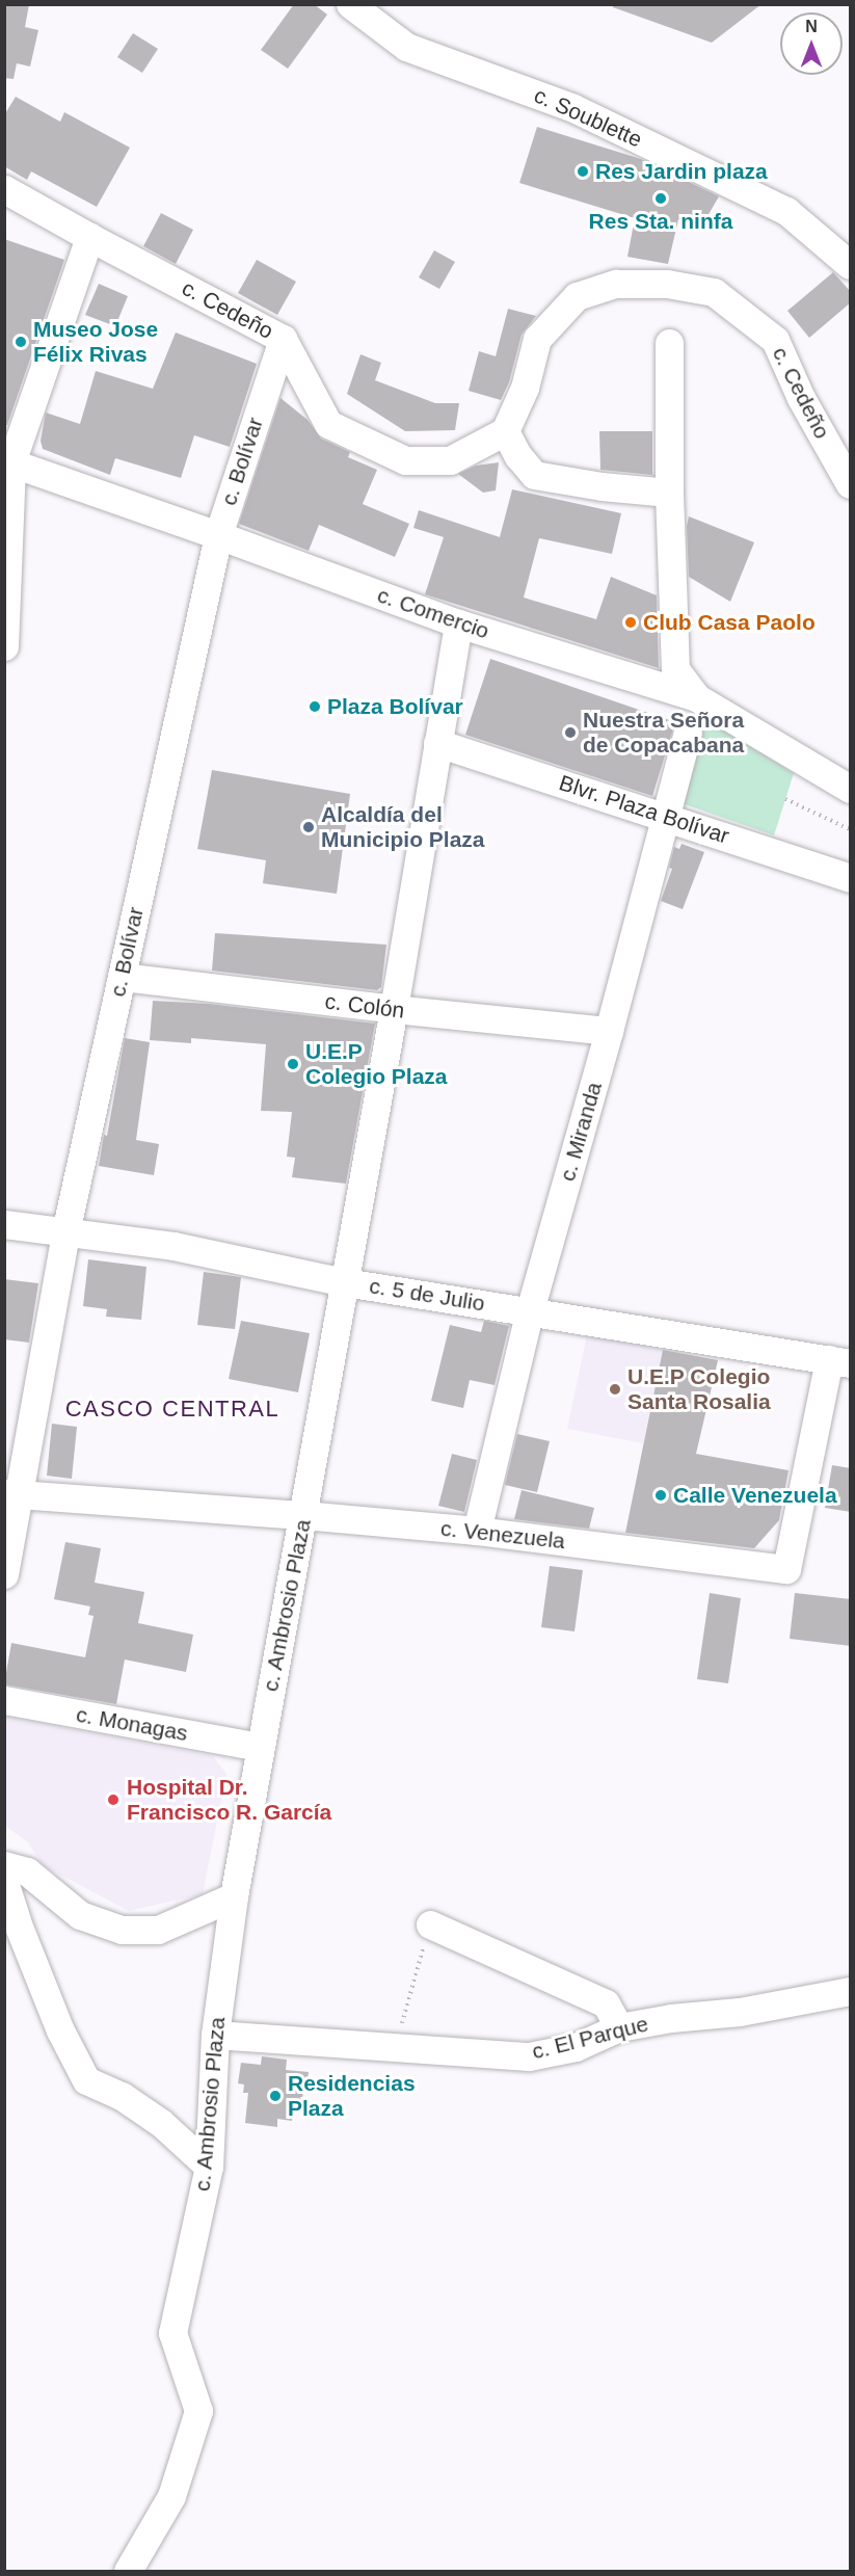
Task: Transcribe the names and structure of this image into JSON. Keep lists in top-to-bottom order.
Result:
{
  "streets": {
    "street": [
      "c. Soublette",
      "c. Cedeño",
      "c. Bolívar",
      "c. Comercio",
      "Blvr. Plaza Bolívar",
      "c. Colón",
      "c. Miranda",
      "c. 5 de Julio",
      "c. Venezuela",
      "c. Ambrosio Plaza",
      "c. Monagas",
      "c. El Parque"
    ]
  },
  "crossings": [
    ["c. Cedeño", "c. Bolívar"],
    ["c. Bolívar", "c. Comercio"],
    ["c. Bolívar", "c. Colón"],
    ["c. Bolívar", "c. 5 de Julio"],
    ["c. Bolívar", "c. Venezuela"],
    ["c. Comercio", "c. Ambrosio Plaza"],
    ["Blvr. Plaza Bolívar", "c. Miranda"],
    ["Blvr. Plaza Bolívar", "c. Ambrosio Plaza"],
    ["c. Colón", "c. Miranda"],
    ["c. Colón", "c. Ambrosio Plaza"],
    ["c. Miranda", "c. 5 de Julio"],
    ["c. Miranda", "c. Venezuela"],
    ["c. 5 de Julio", "c. Venezuela"],
    ["c. 5 de Julio", "c. Ambrosio Plaza"],
    ["c. Venezuela", "c. Ambrosio Plaza"],
    ["c. Ambrosio Plaza", "c. Monagas"],
    ["c. Ambrosio Plaza", "c. El Parque"]
  ],
  "districts": ["CASCO CENTRAL"],
  "places": [
    "Res Jardin plaza",
    "Res Sta. ninfa",
    "Museo Jose Félix Rivas",
    "Club Casa Paolo",
    "Plaza Bolívar",
    "Nuestra Señora de Copacabana",
    "Alcaldía del Municipio Plaza",
    "U.E.P Colegio Plaza",
    "U.E.P Colegio Santa Rosalia",
    "Calle Venezuela",
    "Hospital Dr. Francisco R. García",
    "Residencias Plaza"
  ],
  "north": "top"
}
